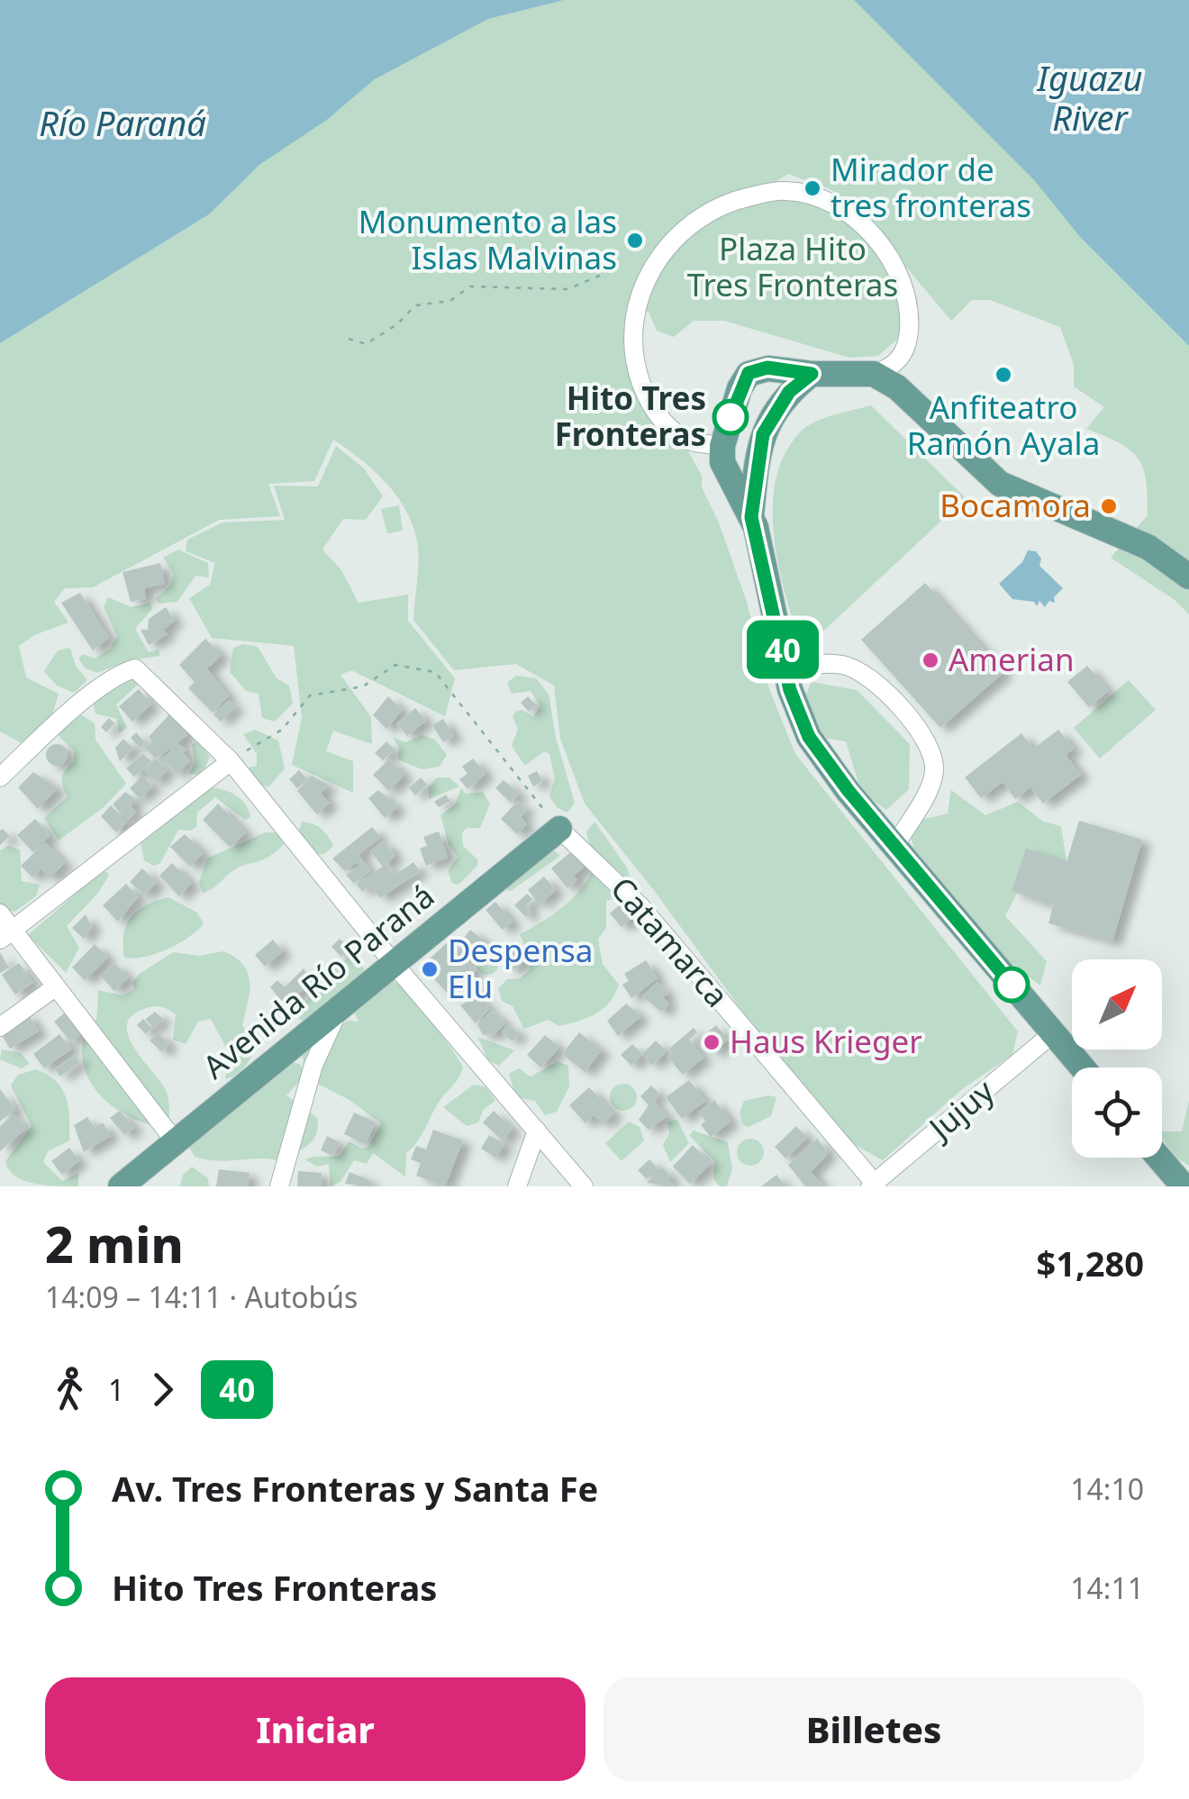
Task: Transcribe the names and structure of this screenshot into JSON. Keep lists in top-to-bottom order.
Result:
{
  "streets": {
    "main road": ["Avenida Río Paraná"],
    "street": ["Catamarca", "Jujuy"]
  },
  "crossings": [
    ["Catamarca", "Avenida Río Paraná"],
    ["Catamarca", "Jujuy"]
  ],
  "water": ["Iguazu River", "Río Paraná"],
  "parks": ["Plaza Hito Tres Fronteras"],
  "places": [
    "Mirador de tres fronteras",
    "Monumento a las Islas Malvinas",
    "Anfiteatro Ramón Ayala",
    "Hito Tres Fronteras",
    "Bocamora",
    "Amerian",
    "Despensa Elu",
    "Haus Krieger"
  ],
  "lines": ["bus line 40"],
  "north": "top right",
  "page": {
    "on_map": "40",
    "heading": ["2 min", "14:09 – 14:11 · Autobús", "$1,280"],
    "legs": ["1", "40"],
    "list": [
      {
        "name": "Av. Tres Fronteras y Santa Fe",
        "value": "14:10"
      },
      {
        "name": "Hito Tres Fronteras",
        "value": "14:11"
      }
    ],
    "buttons": ["Iniciar", "Billetes"]
  }
}
